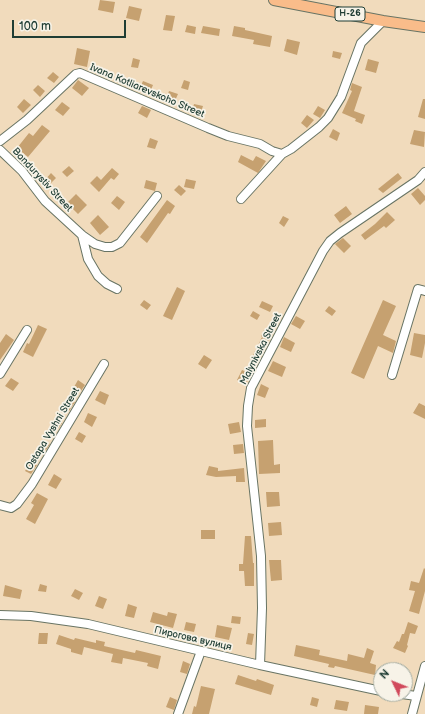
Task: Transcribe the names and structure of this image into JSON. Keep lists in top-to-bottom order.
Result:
{
  "streets": {
    "main road": ["Н-26"],
    "street": [
      "Ivana Kotliarevskoho Street",
      "Bandurystiv Street",
      "Malynivska Street",
      "Ostapa Vyshni Street",
      "Пирогова вулиця"
    ]
  },
  "crossings": [
    ["Malynivska Street", "Пирогова вулиця"]
  ],
  "scale_bar": "100 m",
  "north": "top left"
}
